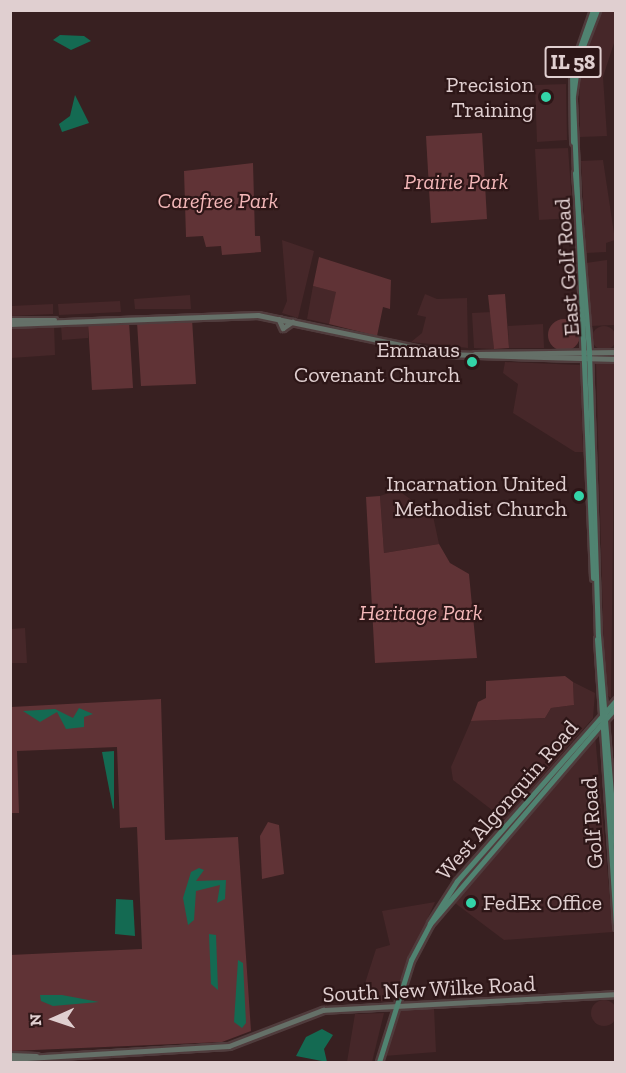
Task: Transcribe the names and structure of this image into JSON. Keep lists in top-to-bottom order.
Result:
{
  "streets": {
    "main road": [
      "IL 58",
      "East Golf Road",
      "West Algonquin Road",
      "Golf Road",
      "South New Wilke Road"
    ]
  },
  "crossings": [
    ["IL 58", "East Golf Road"],
    ["IL 58", "West Algonquin Road"],
    ["IL 58", "Golf Road"],
    ["West Algonquin Road", "Golf Road"],
    ["West Algonquin Road", "South New Wilke Road"]
  ],
  "parks": ["Prairie Park", "Carefree Park", "Heritage Park"],
  "places": [
    "Precision Training",
    "Emmaus Covenant Church",
    "Incarnation United Methodist Church",
    "FedEx Office"
  ],
  "north": "left"
}
